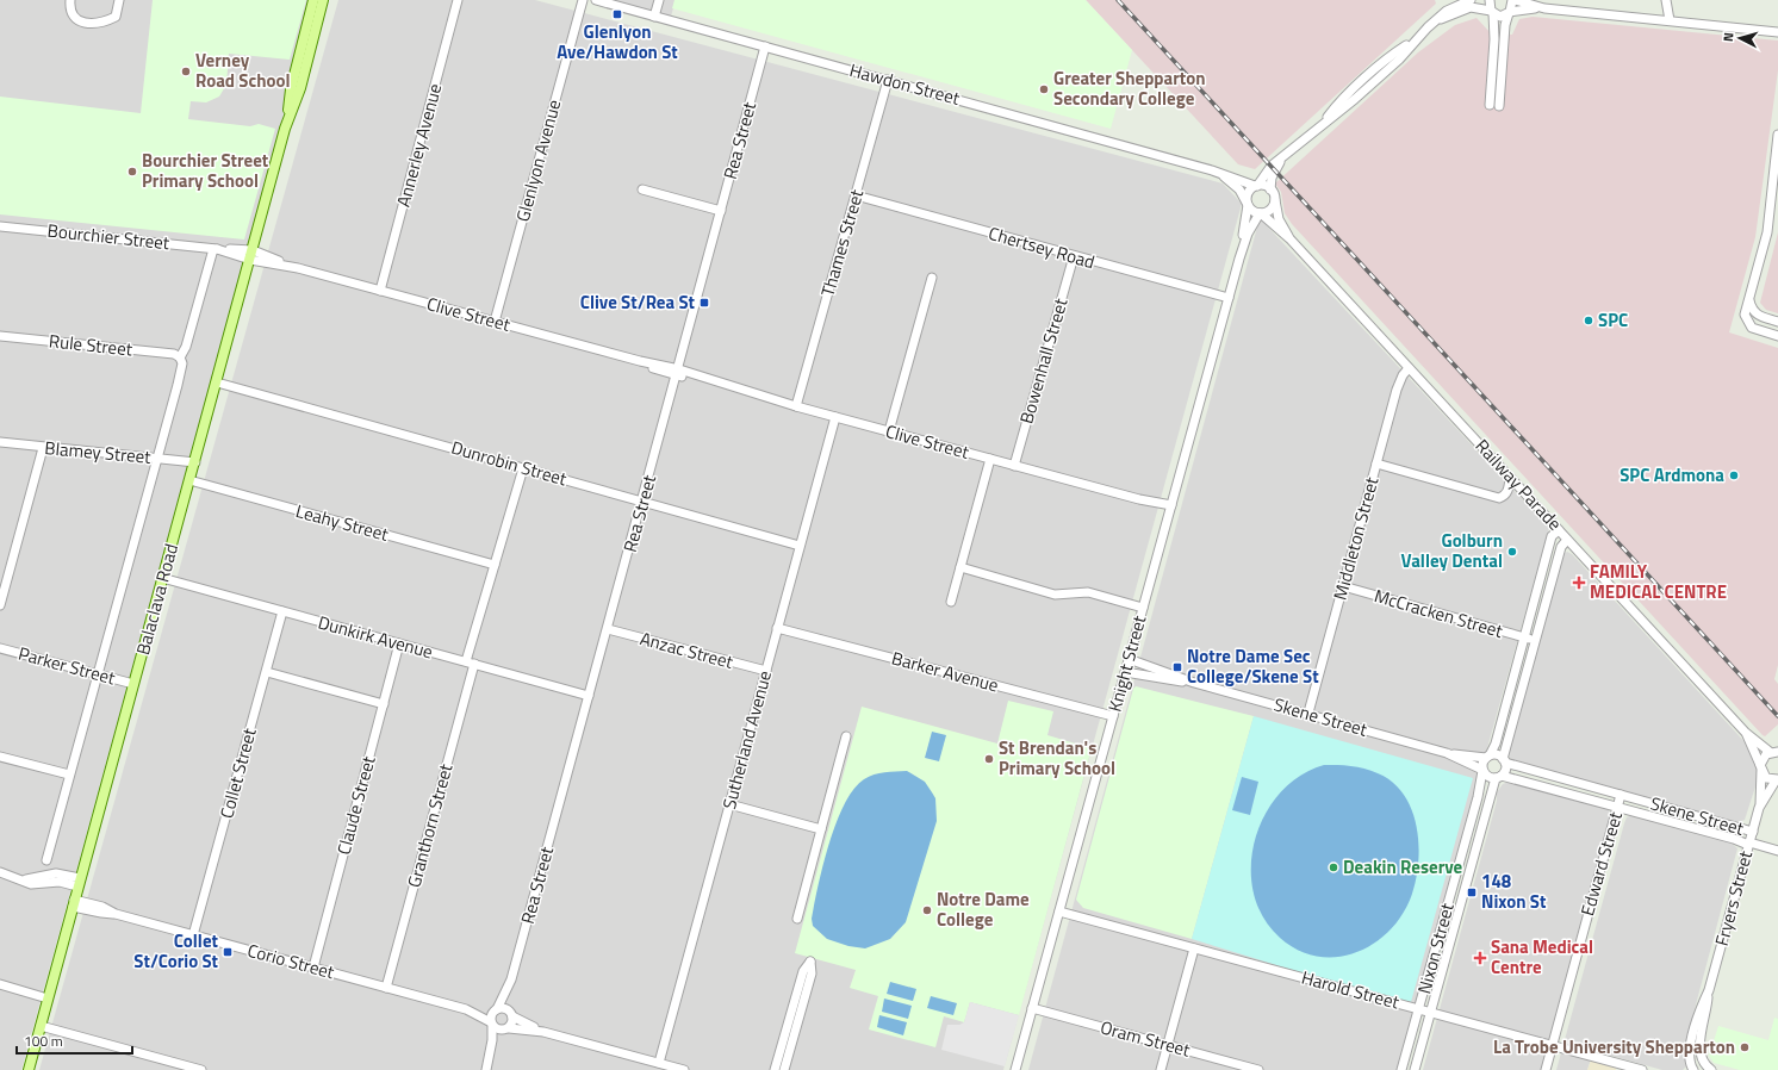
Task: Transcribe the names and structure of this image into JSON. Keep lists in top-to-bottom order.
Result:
{
  "streets": {
    "main road": ["Balaclava Road"],
    "street": [
      "Hawdon Street",
      "Rea Street",
      "Annerley Avenue",
      "Glenlyon Avenue",
      "Bourchier Street",
      "Thames Street",
      "Chertsey Road",
      "Clive Street",
      "Rule Street",
      "Bowenhall Street",
      "Blamey Street",
      "Dunrobin Street",
      "Railway Parade",
      "Leahy Street",
      "Middleton Street",
      "McCracken Street",
      "Dunkirk Avenue",
      "Anzac Street",
      "Knight Street",
      "Parker Street",
      "Barker Avenue",
      "Skene Street",
      "Sutherland Avenue",
      "Collet Street",
      "Claude Street",
      "Granthorn Street",
      "Edward Street",
      "Fryers Street",
      "Nixon Street",
      "Corio Street",
      "Harold Street",
      "Oram Street"
    ]
  },
  "crossings": [
    ["Hawdon Street", "Rea Street"],
    ["Hawdon Street", "Thames Street"],
    ["Hawdon Street", "Railway Parade"],
    ["Hawdon Street", "Knight Street"],
    ["Rea Street", "Clive Street"],
    ["Rea Street", "Dunrobin Street"],
    ["Rea Street", "Dunkirk Avenue"],
    ["Rea Street", "Anzac Street"],
    ["Rea Street", "Corio Street"],
    ["Annerley Avenue", "Clive Street"],
    ["Glenlyon Avenue", "Clive Street"],
    ["Bourchier Street", "Clive Street"],
    ["Bourchier Street", "Balaclava Road"],
    ["Thames Street", "Chertsey Road"],
    ["Thames Street", "Clive Street"],
    ["Chertsey Road", "Bowenhall Street"],
    ["Chertsey Road", "Knight Street"],
    ["Clive Street", "Bowenhall Street"],
    ["Clive Street", "Balaclava Road"],
    ["Clive Street", "Knight Street"],
    ["Clive Street", "Sutherland Avenue"],
    ["Blamey Street", "Balaclava Road"],
    ["Dunrobin Street", "Balaclava Road"],
    ["Dunrobin Street", "Sutherland Avenue"],
    ["Dunrobin Street", "Granthorn Street"],
    ["Railway Parade", "Middleton Street"],
    ["Railway Parade", "Knight Street"],
    ["Railway Parade", "Fryers Street"],
    ["Leahy Street", "Balaclava Road"],
    ["Leahy Street", "Granthorn Street"],
    ["Middleton Street", "McCracken Street"],
    ["Middleton Street", "Skene Street"],
    ["Balaclava Road", "Dunkirk Avenue"],
    ["Balaclava Road", "Parker Street"],
    ["Balaclava Road", "Corio Street"],
    ["Dunkirk Avenue", "Collet Street"],
    ["Dunkirk Avenue", "Claude Street"],
    ["Dunkirk Avenue", "Granthorn Street"],
    ["Anzac Street", "Sutherland Avenue"],
    ["Knight Street", "Barker Avenue"],
    ["Knight Street", "Skene Street"],
    ["Knight Street", "Harold Street"],
    ["Knight Street", "Oram Street"],
    ["Barker Avenue", "Sutherland Avenue"],
    ["Skene Street", "Edward Street"],
    ["Skene Street", "Fryers Street"],
    ["Skene Street", "Nixon Street"],
    ["Collet Street", "Corio Street"],
    ["Claude Street", "Corio Street"],
    ["Granthorn Street", "Corio Street"],
    ["Edward Street", "Harold Street"],
    ["Nixon Street", "Harold Street"]
  ],
  "places": {
    "transit": [
      "Glenlyon Ave/Hawdon St",
      "Clive St/Rea St",
      "Notre Dame Sec College/Skene St",
      "148 Nixon St",
      "Collet St/Corio St"
    ],
    "other": [
      "Verney Road School",
      "Greater Shepparton Secondary College",
      "Bourchier Street Primary School",
      "SPC",
      "SPC Ardmona",
      "Golburn Valley Dental",
      "St Brendan's Primary School",
      "Deakin Reserve",
      "Notre Dame College",
      "La Trobe University Shepparton"
    ],
    "health": ["FAMILY MEDICAL CENTRE", "Sana Medical Centre"]
  },
  "scale_bar": "100 m",
  "north": "left"
}
